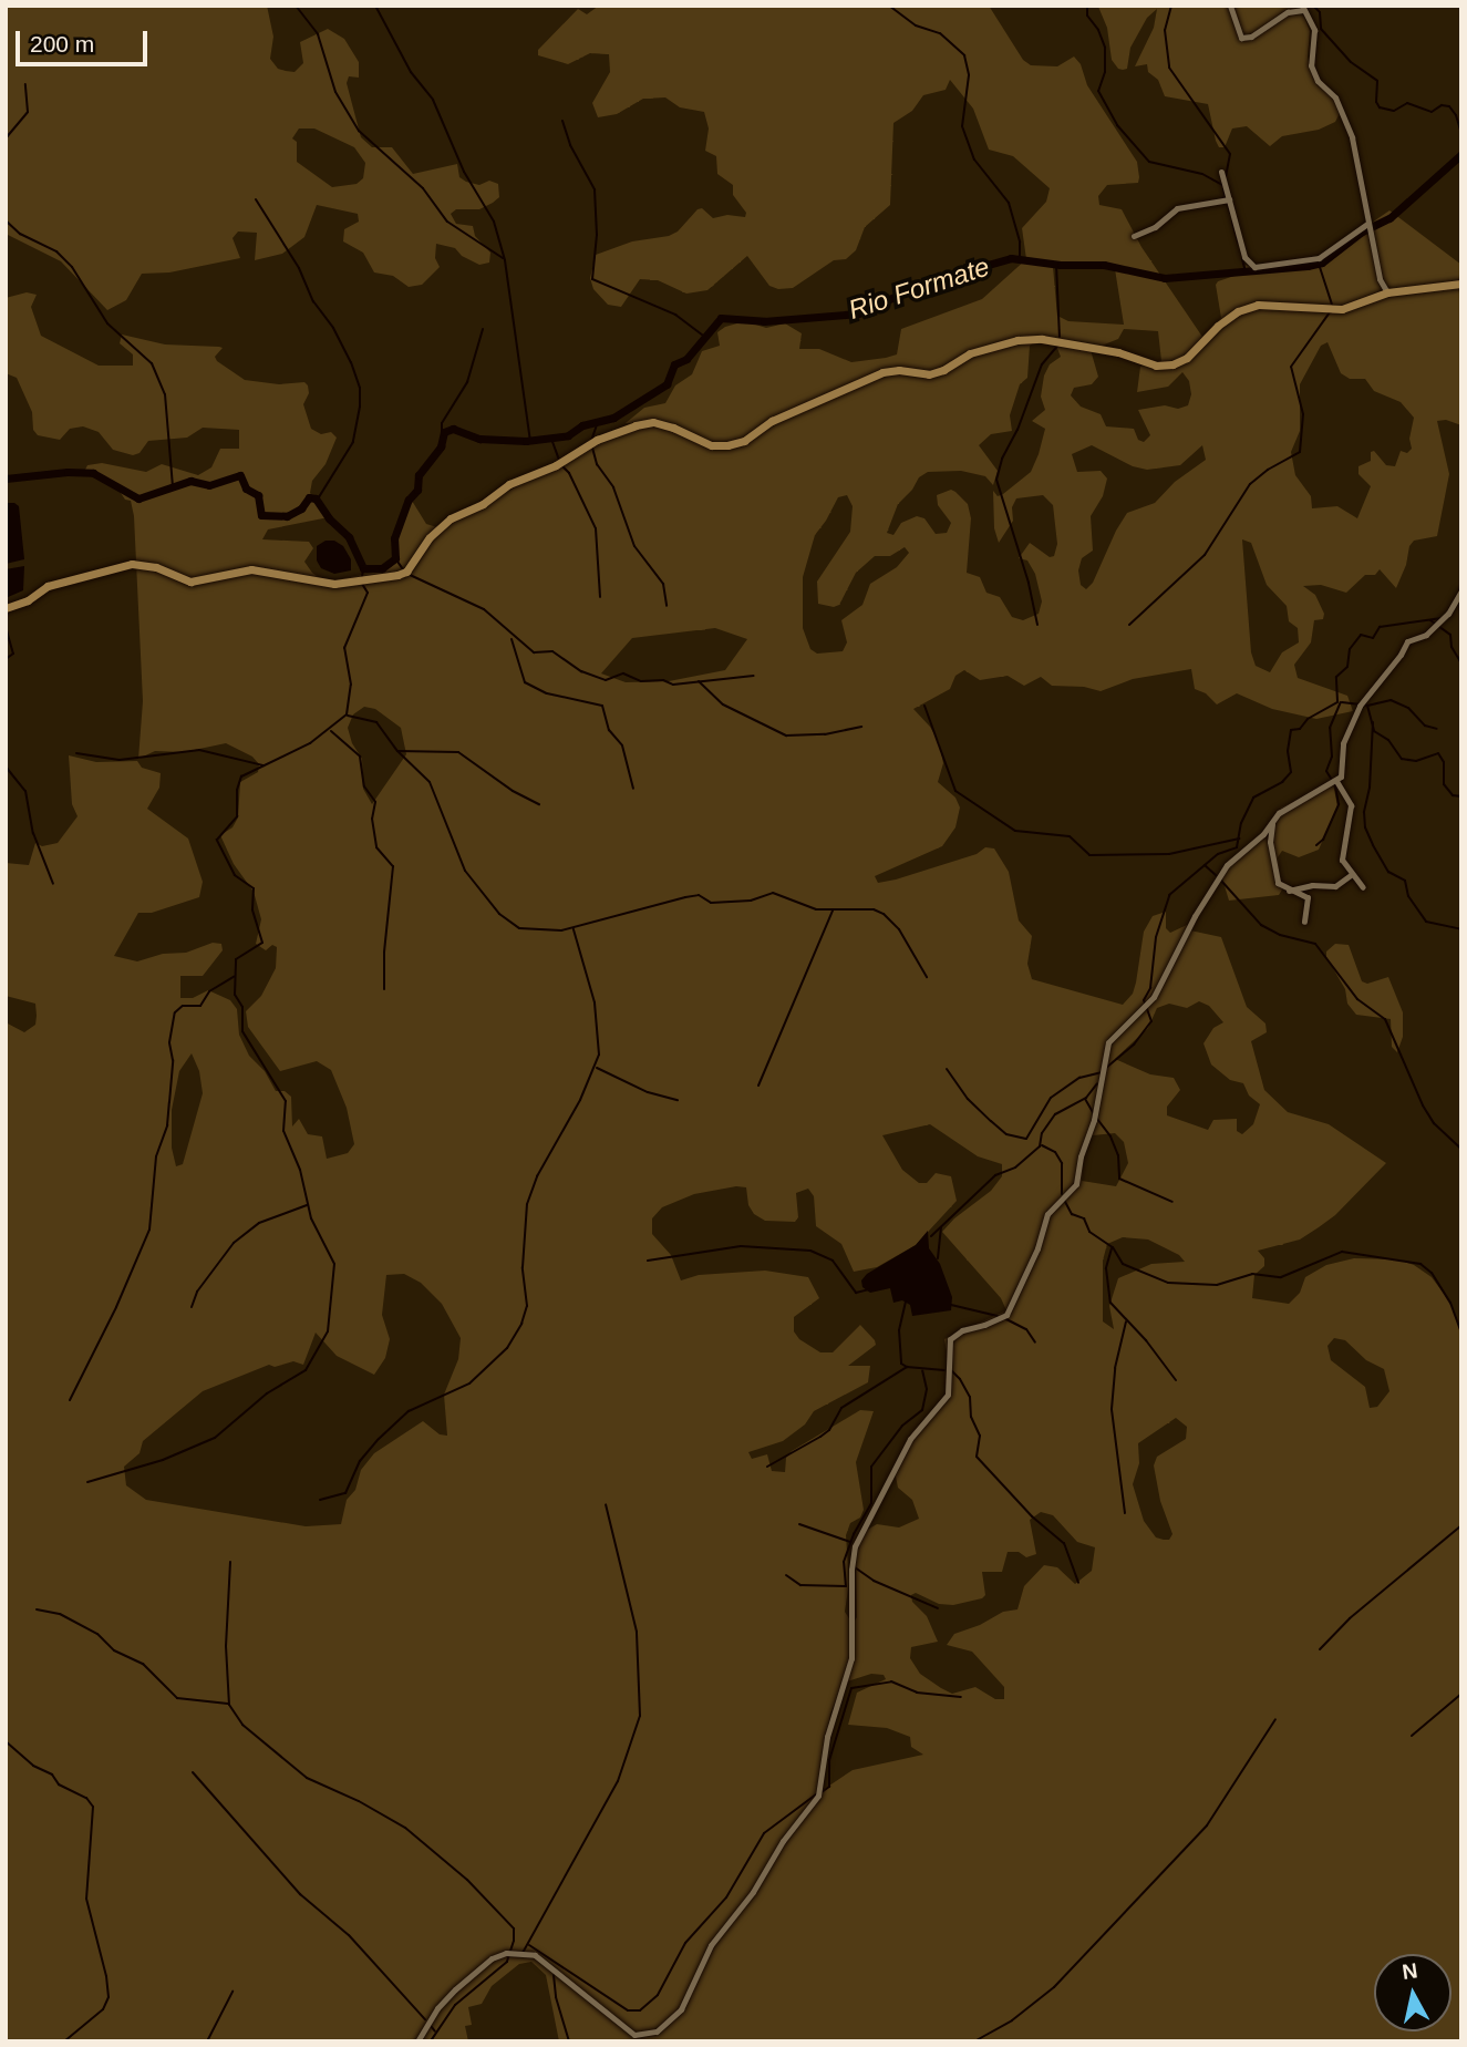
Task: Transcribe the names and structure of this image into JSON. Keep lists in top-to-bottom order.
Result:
{
  "water": ["Rio Formate"],
  "scale_bar": "200 m",
  "north": "top"
}
